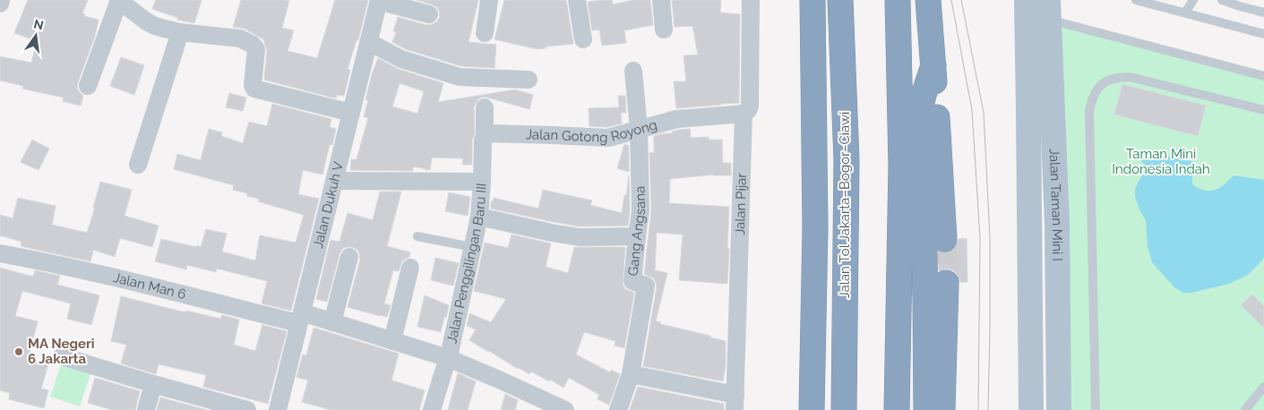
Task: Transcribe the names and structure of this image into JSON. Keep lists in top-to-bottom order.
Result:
{
  "streets": {
    "highway": ["Jalan Tol Jakarta–Bogor–Ciawi"],
    "main road": ["Jalan Taman Mini I"],
    "street": [
      "Jalan Gotong Royong",
      "Jalan Pijar",
      "Jalan Dukuh V",
      "Gang Angsana",
      "Jalan Penggilingan Baru III",
      "Jalan Man 6"
    ]
  },
  "crossings": [
    ["Jalan Gotong Royong", "Jalan Pijar"],
    ["Jalan Gotong Royong", "Gang Angsana"],
    ["Jalan Dukuh V", "Jalan Penggilingan Baru III"],
    ["Jalan Dukuh V", "Jalan Man 6"],
    ["Jalan Penggilingan Baru III", "Jalan Man 6"]
  ],
  "parks": ["Taman Mini Indonesia Indah"],
  "places": ["MA Negeri 6 Jakarta"],
  "north": "top"
}
